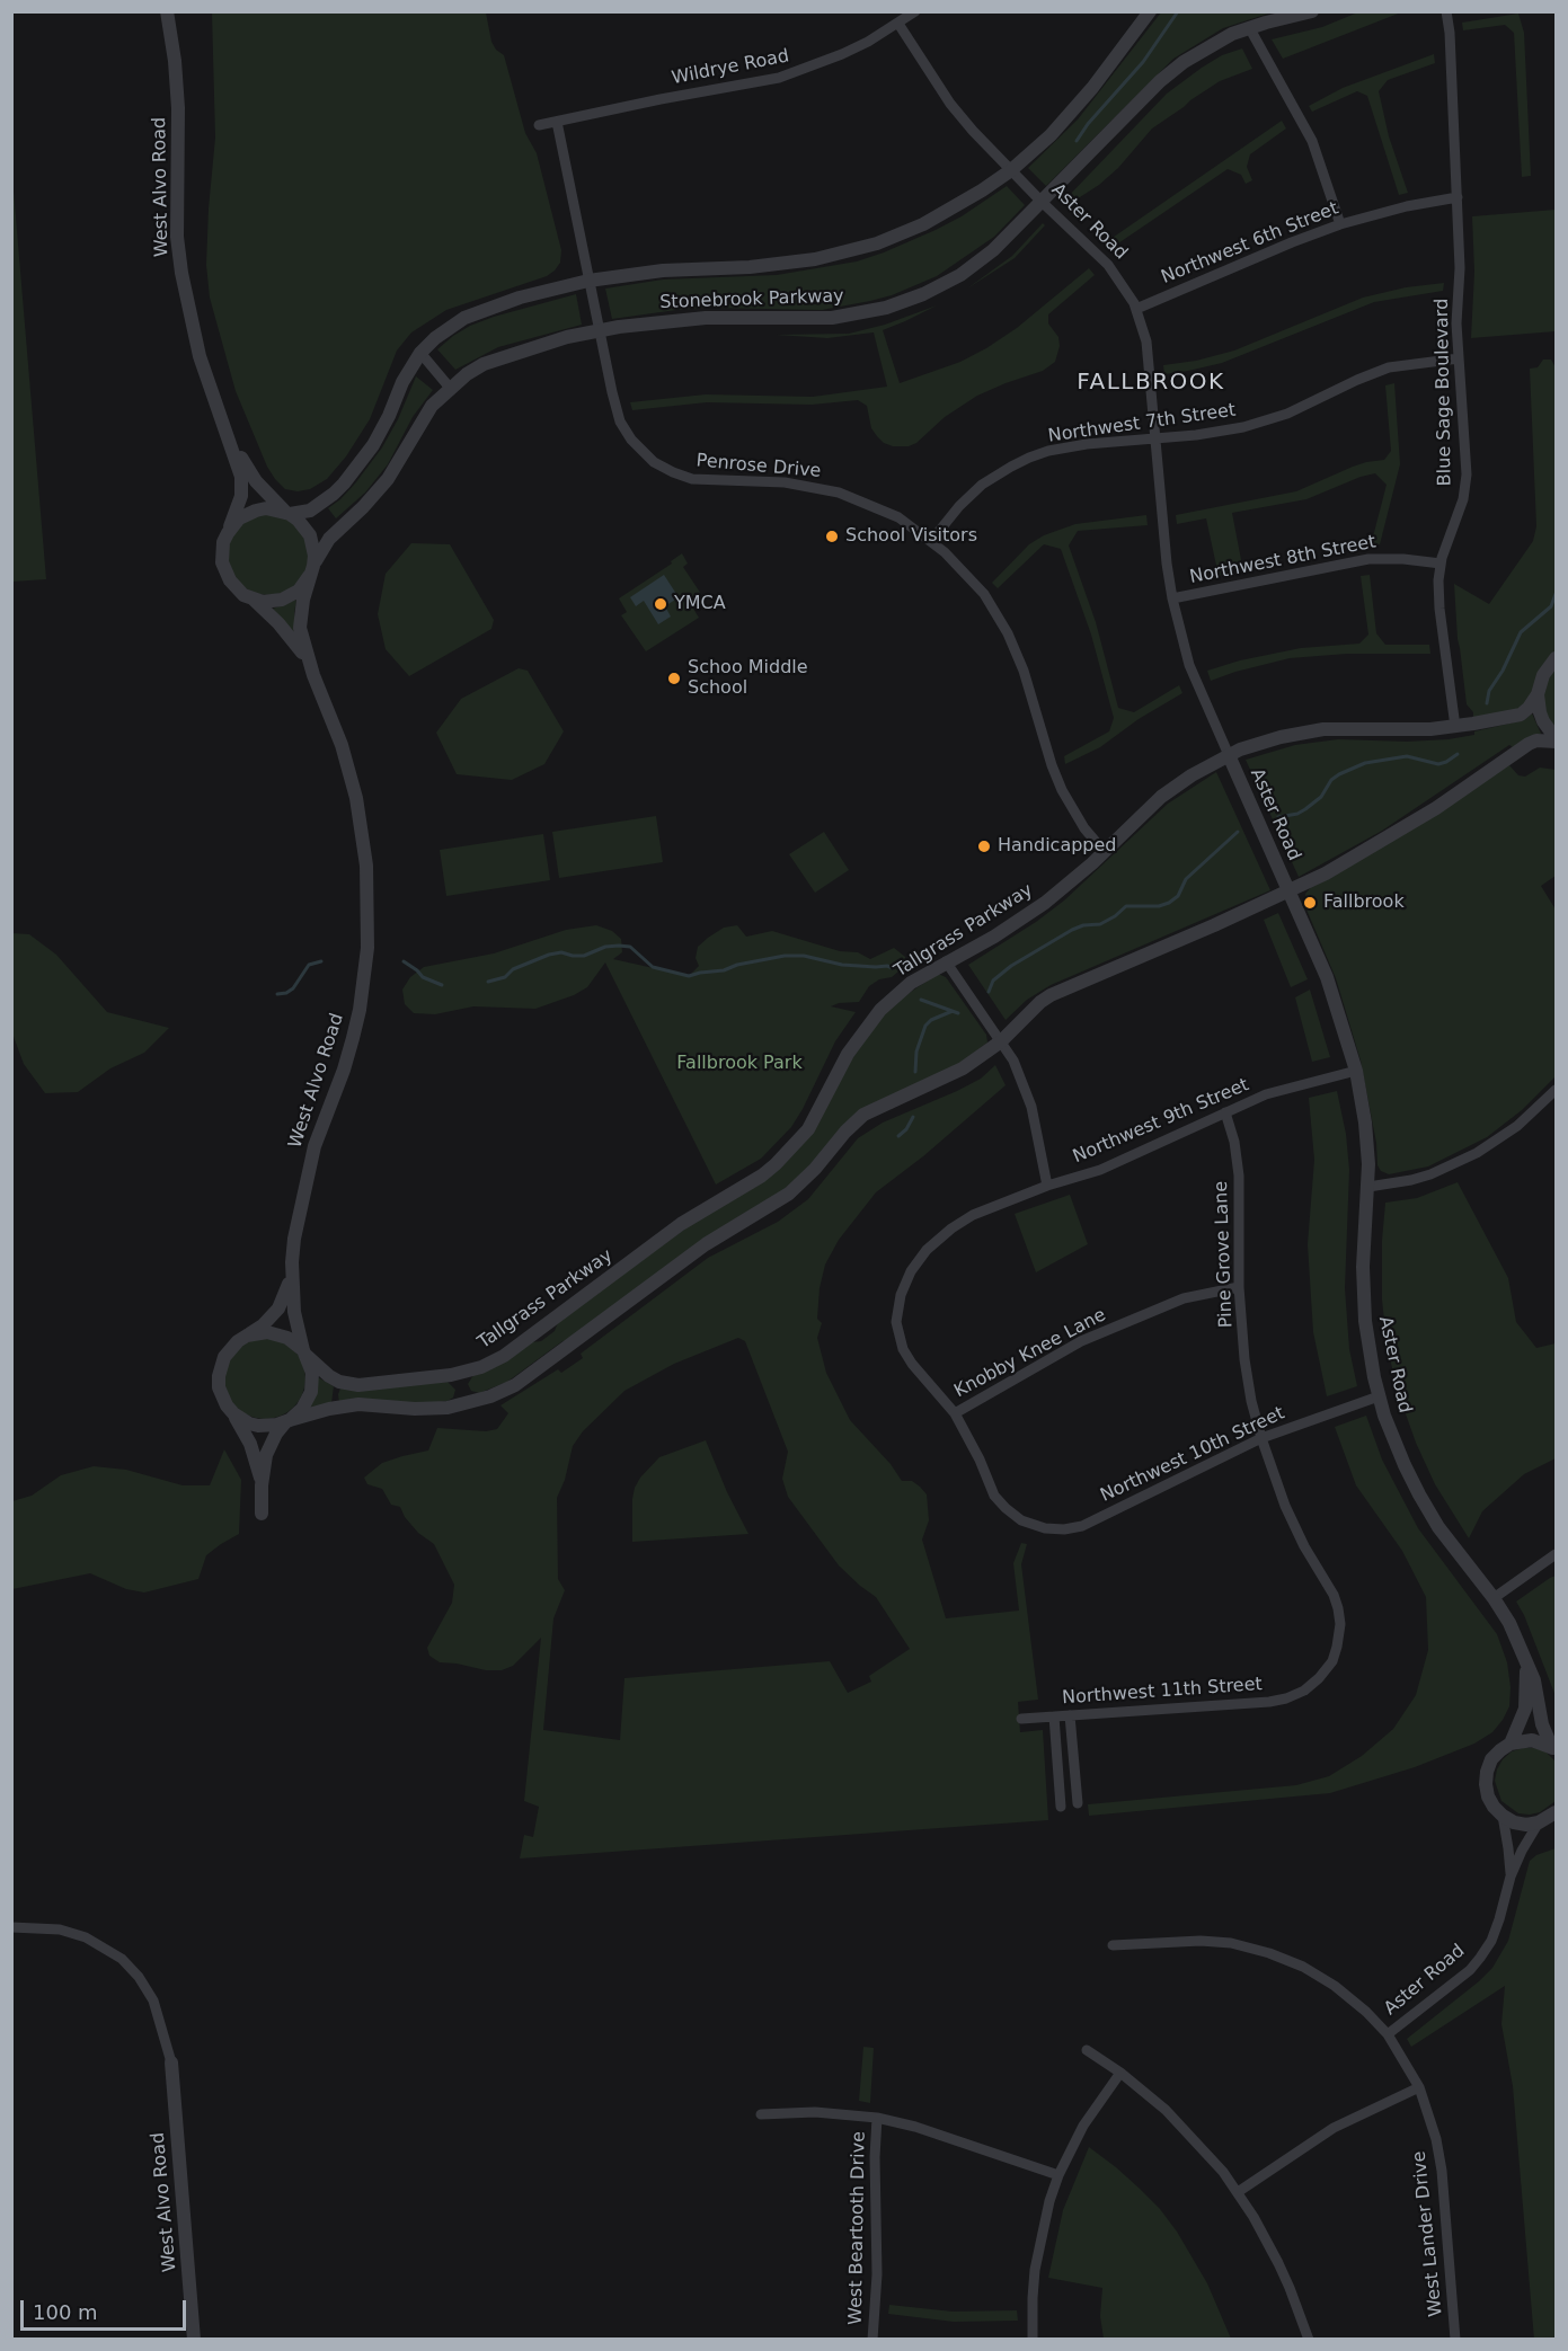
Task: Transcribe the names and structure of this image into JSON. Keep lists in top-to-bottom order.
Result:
{
  "streets": {
    "street": [
      "Wildrye Road",
      "West Alvo Road",
      "Aster Road",
      "Northwest 6th Street",
      "Stonebrook Parkway",
      "Blue Sage Boulevard",
      "Northwest 7th Street",
      "Penrose Drive",
      "Northwest 8th Street",
      "Tallgrass Parkway",
      "Northwest 9th Street",
      "Pine Grove Lane",
      "Knobby Knee Lane",
      "Northwest 10th Street",
      "Northwest 11th Street",
      "West Beartooth Drive",
      "West Lander Drive"
    ]
  },
  "crossings": [
    ["Wildrye Road", "Aster Road"],
    ["Wildrye Road", "Penrose Drive"],
    ["West Alvo Road", "Stonebrook Parkway"],
    ["West Alvo Road", "Tallgrass Parkway"],
    ["Aster Road", "Northwest 6th Street"],
    ["Aster Road", "Stonebrook Parkway"],
    ["Aster Road", "Northwest 7th Street"],
    ["Aster Road", "Northwest 8th Street"],
    ["Aster Road", "Tallgrass Parkway"],
    ["Aster Road", "Northwest 9th Street"],
    ["Aster Road", "Northwest 10th Street"],
    ["Aster Road", "West Lander Drive"],
    ["Northwest 6th Street", "Blue Sage Boulevard"],
    ["Stonebrook Parkway", "Penrose Drive"],
    ["Blue Sage Boulevard", "Northwest 7th Street"],
    ["Blue Sage Boulevard", "Northwest 8th Street"],
    ["Blue Sage Boulevard", "Tallgrass Parkway"],
    ["Northwest 7th Street", "Penrose Drive"],
    ["Penrose Drive", "Tallgrass Parkway"],
    ["Northwest 9th Street", "Pine Grove Lane"],
    ["Northwest 9th Street", "Knobby Knee Lane"],
    ["Northwest 9th Street", "Northwest 10th Street"],
    ["Pine Grove Lane", "Knobby Knee Lane"],
    ["Pine Grove Lane", "Northwest 10th Street"],
    ["Pine Grove Lane", "Northwest 11th Street"],
    ["Knobby Knee Lane", "Northwest 10th Street"]
  ],
  "districts": ["FALLBROOK"],
  "parks": ["Fallbrook Park"],
  "places": [
    "School Visitors",
    "YMCA",
    "Schoo Middle School",
    "Handicapped",
    "Fallbrook"
  ],
  "scale_bar": "100 m"
}
